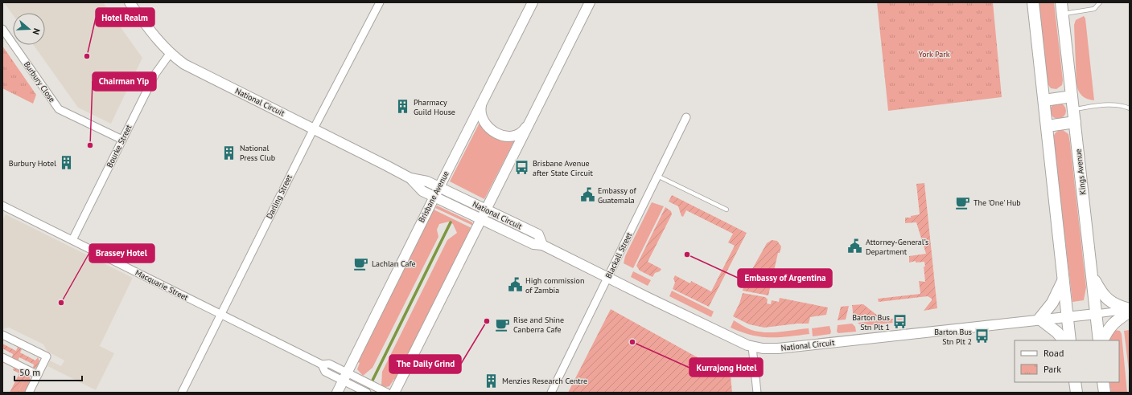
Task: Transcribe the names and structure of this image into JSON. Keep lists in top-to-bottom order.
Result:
{
  "streets": {
    "main road": ["Kings Avenue"],
    "street": [
      "Burbury Close",
      "National Circuit",
      "Bourke Street",
      "Darling Street",
      "Brisbane Avenue",
      "Blackall Street",
      "Macquarie Street"
    ]
  },
  "crossings": [
    ["Burbury Close", "Bourke Street"],
    ["National Circuit", "Bourke Street"],
    ["National Circuit", "Kings Avenue"],
    ["National Circuit", "Darling Street"],
    ["National Circuit", "Brisbane Avenue"],
    ["National Circuit", "Blackall Street"],
    ["Bourke Street", "Macquarie Street"],
    ["Darling Street", "Macquarie Street"],
    ["Brisbane Avenue", "Macquarie Street"]
  ],
  "parks": ["York Park"],
  "places": {
    "other": [
      "Hotel Realm",
      "Chairman Yip",
      "Embassy of Argentina",
      "Brassey Hotel",
      "The Daily Grind",
      "Kurrajong Hotel"
    ],
    "building": [
      "Pharmacy Guild House",
      "National Press Club",
      "Burbury Hotel",
      "Menzies Research Centre"
    ],
    "bus stop": ["Brisbane Avenue after State Circuit", "Barton Bus Stn Plt 1", "Barton Bus Stn Plt 2"],
    "public building": ["Embassy of Guatemala", "Attorney-General’s Department", "High commission of Zambia"],
    "cafe": ["The 'One' Hub", "Lachlan Cafe", "Rise and Shine Canberra Cafe"]
  },
  "legend": ["Road", "Park"],
  "scale_bar": "50 m",
  "north": "right"
}
